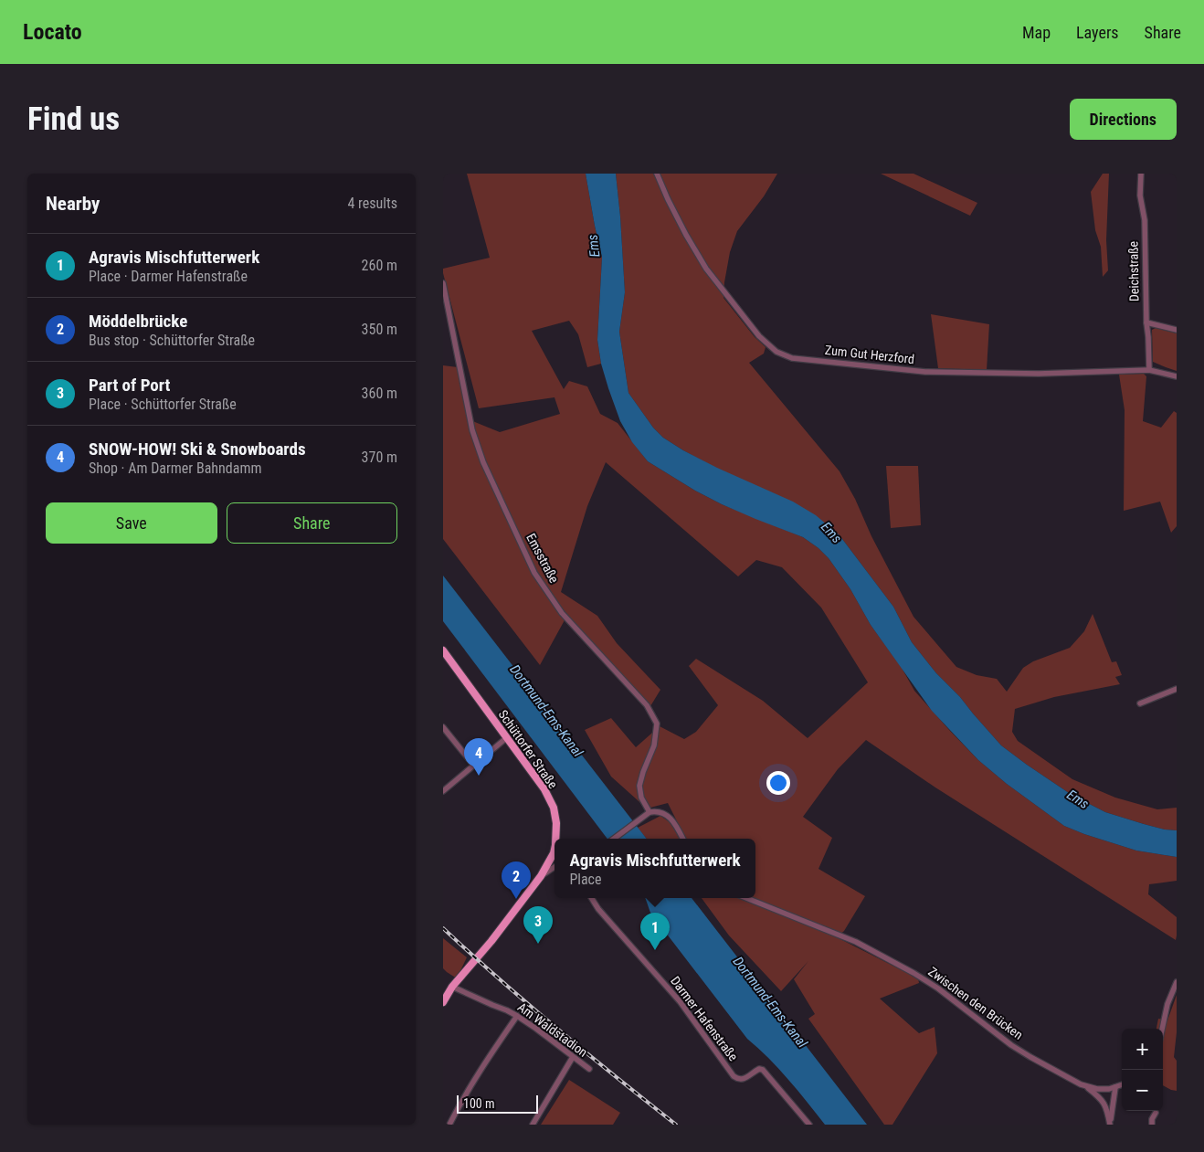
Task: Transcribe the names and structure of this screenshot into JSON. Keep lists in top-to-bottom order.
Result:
{
  "streets": {
    "main road": ["Schüttorfer Straße"],
    "street": [
      "Deichstraße",
      "Zum Gut Herzford",
      "Emsstraße",
      "Zwischen den Brücken",
      "Darmer Hafenstraße",
      "Am Waldstadion"
    ]
  },
  "crossings": [
    ["Deichstraße", "Zum Gut Herzford"],
    ["Schüttorfer Straße", "Am Waldstadion"]
  ],
  "water": ["Ems", "Dortmund-Ems-Kanal"],
  "scale_bar": "100 m",
  "page": {
    "header": "Locato",
    "nav": ["Map", "Layers", "Share"],
    "buttons": [
      "Directions",
      ["Save", "Share"]
    ],
    "title": "Find us",
    "heading": ["Nearby", "4 results"],
    "list": [
      {
        "mark": "1",
        "name": "Agravis Mischfutterwerk",
        "note": "Place · Darmer Hafenstraße",
        "value": "260 m"
      },
      {
        "mark": "2",
        "name": "Möddelbrücke",
        "note": "Bus stop · Schüttorfer Straße",
        "value": "350 m"
      },
      {
        "mark": "3",
        "name": "Part of Port",
        "note": "Place · Schüttorfer Straße",
        "value": "360 m"
      },
      {
        "mark": "4",
        "name": "SNOW-HOW! Ski & Snowboards",
        "note": "Shop · Am Darmer Bahndamm",
        "value": "370 m"
      }
    ],
    "pins": [
      "4",
      "2",
      "3",
      "1"
    ],
    "popup": ["Agravis Mischfutterwerk", "Place"],
    "map_buttons": ["+", "−"],
    "scale": "100 m"
  }
}
